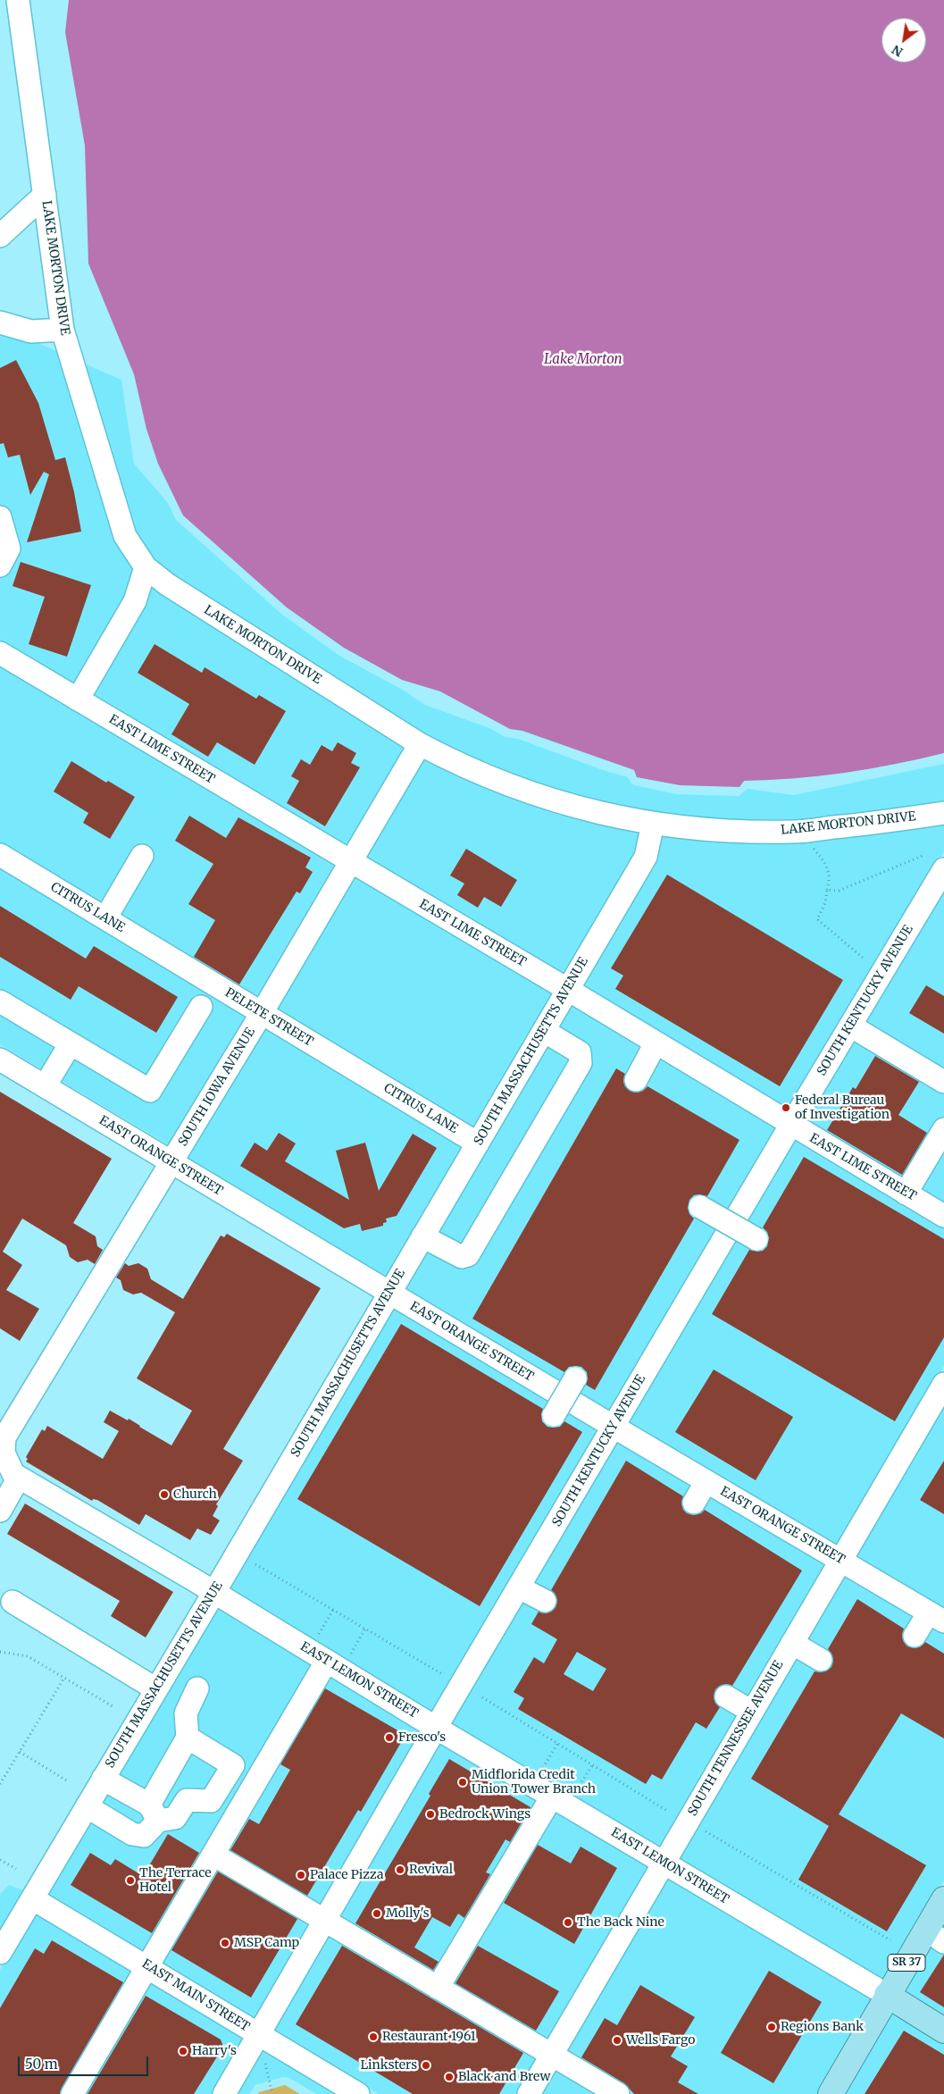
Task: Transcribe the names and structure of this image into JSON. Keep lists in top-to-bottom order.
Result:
{
  "streets": {
    "main road": ["SR 37"],
    "street": [
      "LAKE MORTON DRIVE",
      "EAST LIME STREET",
      "CITRUS LANE",
      "SOUTH KENTUCKY AVENUE",
      "PELETE STREET",
      "SOUTH MASSACHUSETTS AVENUE",
      "SOUTH IOWA AVENUE",
      "EAST ORANGE STREET",
      "EAST LEMON STREET",
      "SOUTH TENNESSEE AVENUE",
      "EAST MAIN STREET"
    ]
  },
  "crossings": [
    ["LAKE MORTON DRIVE", "SOUTH MASSACHUSETTS AVENUE"],
    ["LAKE MORTON DRIVE", "SOUTH IOWA AVENUE"],
    ["EAST LIME STREET", "SOUTH KENTUCKY AVENUE"],
    ["EAST LIME STREET", "SOUTH MASSACHUSETTS AVENUE"],
    ["EAST LIME STREET", "SOUTH IOWA AVENUE"],
    ["CITRUS LANE", "PELETE STREET"],
    ["CITRUS LANE", "SOUTH MASSACHUSETTS AVENUE"],
    ["SOUTH KENTUCKY AVENUE", "EAST ORANGE STREET"],
    ["SOUTH KENTUCKY AVENUE", "EAST LEMON STREET"],
    ["SOUTH KENTUCKY AVENUE", "EAST MAIN STREET"],
    ["PELETE STREET", "SOUTH IOWA AVENUE"],
    ["SOUTH MASSACHUSETTS AVENUE", "EAST ORANGE STREET"],
    ["SOUTH MASSACHUSETTS AVENUE", "EAST LEMON STREET"],
    ["SOUTH MASSACHUSETTS AVENUE", "EAST MAIN STREET"],
    ["SOUTH IOWA AVENUE", "EAST ORANGE STREET"],
    ["SOUTH IOWA AVENUE", "EAST LEMON STREET"],
    ["EAST ORANGE STREET", "SOUTH TENNESSEE AVENUE"],
    ["EAST LEMON STREET", "SOUTH TENNESSEE AVENUE"],
    ["EAST LEMON STREET", "SR 37"]
  ],
  "water": ["Lake Morton"],
  "places": [
    "Federal Bureau of Investigation",
    "Church",
    "Fresco's",
    "Midflorida Credit Union Tower Branch",
    "Bedrock Wings",
    "Revival",
    "Palace Pizza",
    "The Terrace Hotel",
    "Molly's",
    "The Back Nine",
    "MSP Camp",
    "Regions Bank",
    "Restaurant 1961",
    "Wells Fargo",
    "Harry's",
    "Linksters",
    "Black and Brew"
  ],
  "scale_bar": "50 m",
  "north": "bottom left"
}
